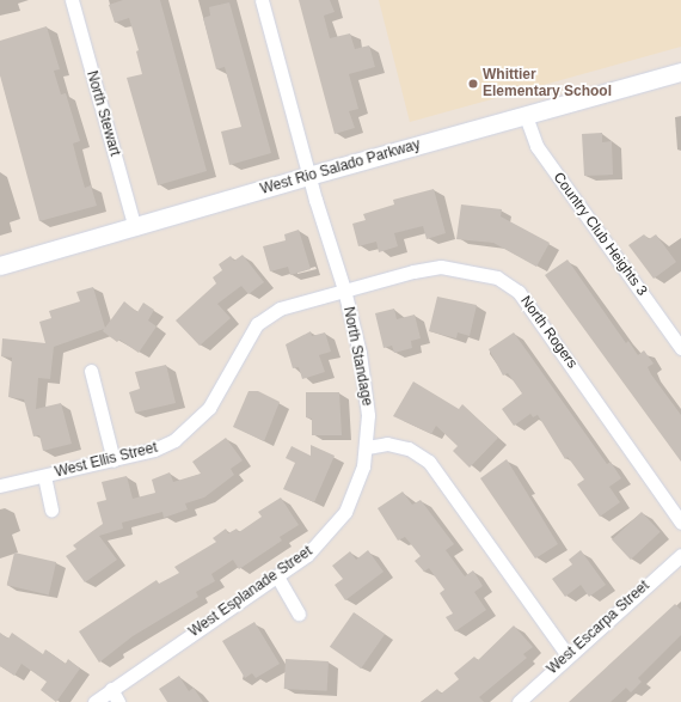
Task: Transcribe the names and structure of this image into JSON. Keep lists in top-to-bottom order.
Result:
{
  "streets": {
    "main road": ["West Rio Salado Parkway"],
    "street": [
      "North Stewart",
      "Country Club Heights 3",
      "North Rogers",
      "North Standage",
      "West Ellis Street",
      "West Esplanade Street",
      "West Escarpa Street"
    ]
  },
  "crossings": [
    ["North Stewart", "West Rio Salado Parkway"],
    ["West Rio Salado Parkway", "Country Club Heights 3"],
    ["West Rio Salado Parkway", "North Standage"],
    ["North Rogers", "North Standage"],
    ["North Rogers", "West Ellis Street"],
    ["North Standage", "West Ellis Street"],
    ["North Standage", "West Esplanade Street"]
  ],
  "places": ["Whittier Elementary School"]
}
